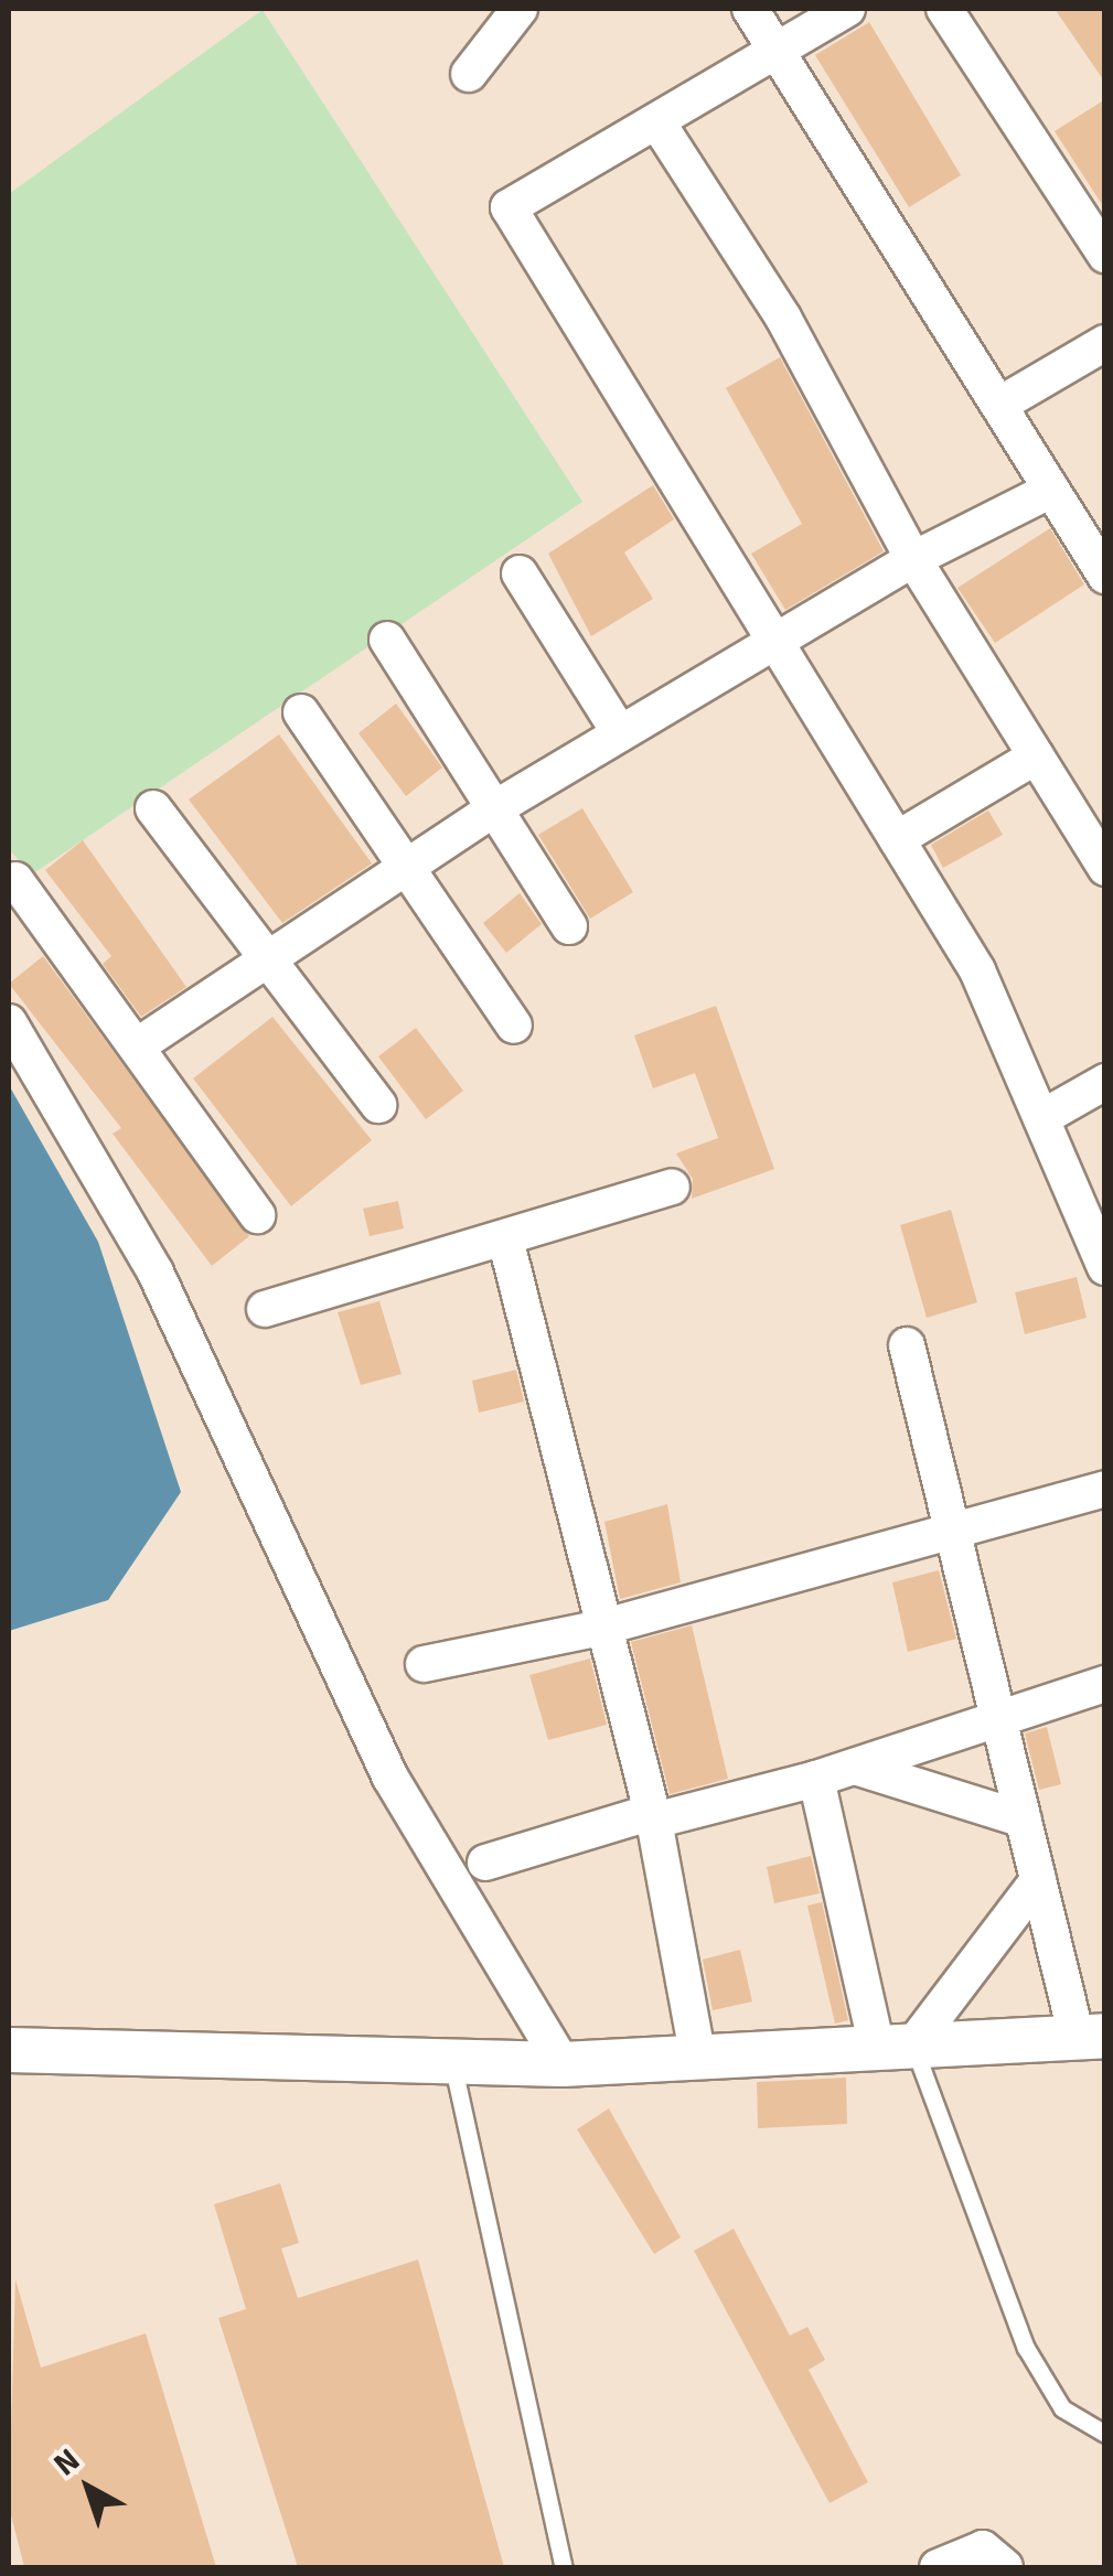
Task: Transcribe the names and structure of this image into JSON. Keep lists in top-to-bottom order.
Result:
{
  "north": "top left"
}
